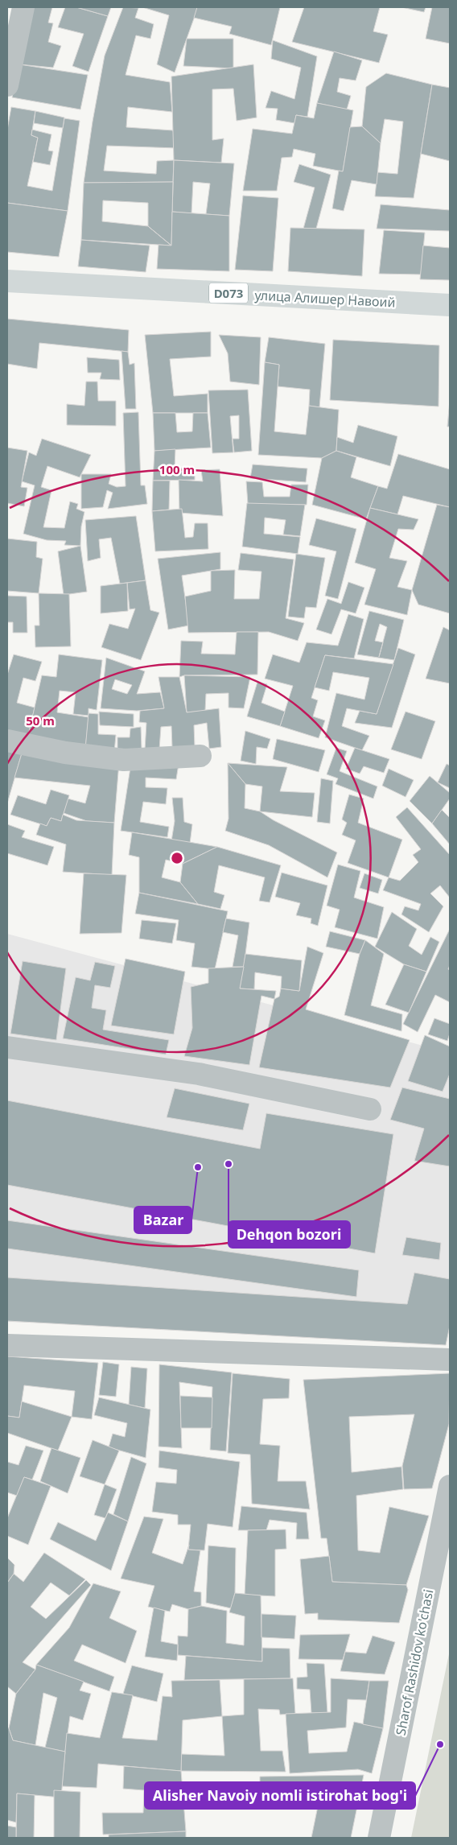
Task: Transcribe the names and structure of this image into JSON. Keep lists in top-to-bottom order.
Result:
{
  "streets": {
    "main road": ["D073", "улица Алишер Навоий"],
    "street": ["Sharof Rashidov ko'chasi"]
  },
  "places": ["Dehqon bozori", "Bazar", "Alisher Navoiy nomli istirohat bog'i"],
  "rings": ["100 m", "50 m"]
}
